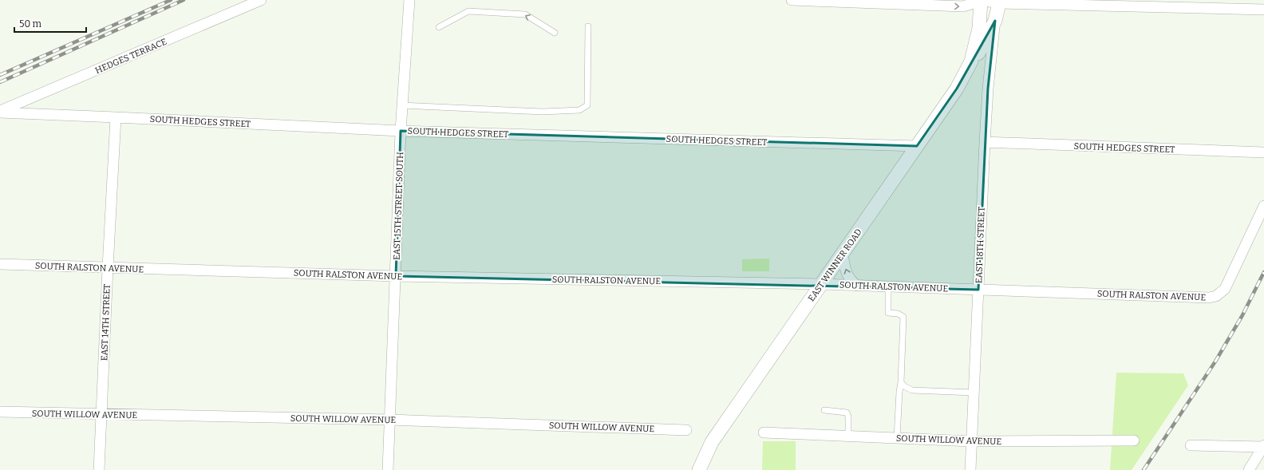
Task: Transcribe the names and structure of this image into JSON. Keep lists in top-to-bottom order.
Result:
{
  "streets": {
    "street": [
      "HEDGES TERRACE",
      "SOUTH HEDGES STREET",
      "EAST 15TH STREET SOUTH",
      "EAST 18TH STREET",
      "EAST WINNER ROAD",
      "SOUTH RALSTON AVENUE",
      "EAST 14TH STREET",
      "SOUTH WILLOW AVENUE"
    ]
  },
  "crossings": [
    ["HEDGES TERRACE", "SOUTH HEDGES STREET"],
    ["SOUTH HEDGES STREET", "EAST 15TH STREET SOUTH"],
    ["SOUTH HEDGES STREET", "EAST 18TH STREET"],
    ["SOUTH HEDGES STREET", "EAST WINNER ROAD"],
    ["SOUTH HEDGES STREET", "EAST 14TH STREET"],
    ["EAST 15TH STREET SOUTH", "SOUTH RALSTON AVENUE"],
    ["EAST 15TH STREET SOUTH", "SOUTH WILLOW AVENUE"],
    ["EAST 18TH STREET", "EAST WINNER ROAD"],
    ["EAST 18TH STREET", "SOUTH RALSTON AVENUE"],
    ["EAST 18TH STREET", "SOUTH WILLOW AVENUE"],
    ["EAST WINNER ROAD", "SOUTH RALSTON AVENUE"],
    ["SOUTH RALSTON AVENUE", "EAST 14TH STREET"],
    ["EAST 14TH STREET", "SOUTH WILLOW AVENUE"]
  ],
  "scale_bar": "50 m"
}
